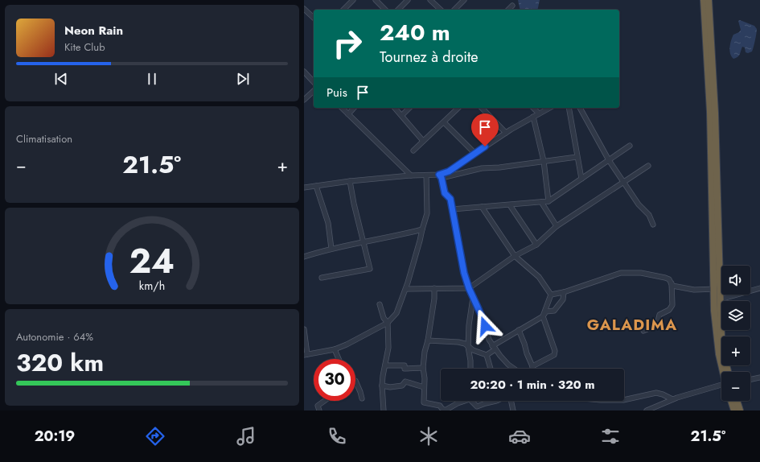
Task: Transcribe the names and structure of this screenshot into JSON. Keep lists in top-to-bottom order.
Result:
{
  "districts": ["GALADIMA"],
  "page": {
    "turn": ["240 m", "Tournez à droite"],
    "song": ["Neon Rain", "Kite Club"],
    "then": "Puis",
    "tile": [
      "Climatisation",
      ["Autonomie · 64%", "320 km"]
    ],
    "heat": ["−", "21.5°", "+"],
    "map_buttons": ["+", "−"],
    "limit": "30",
    "trip": "20:20 · 1 min · 320 m",
    "tabs": ["20:19", "21.5°"],
    "gauge": ["24", "km/h"]
  }
}
